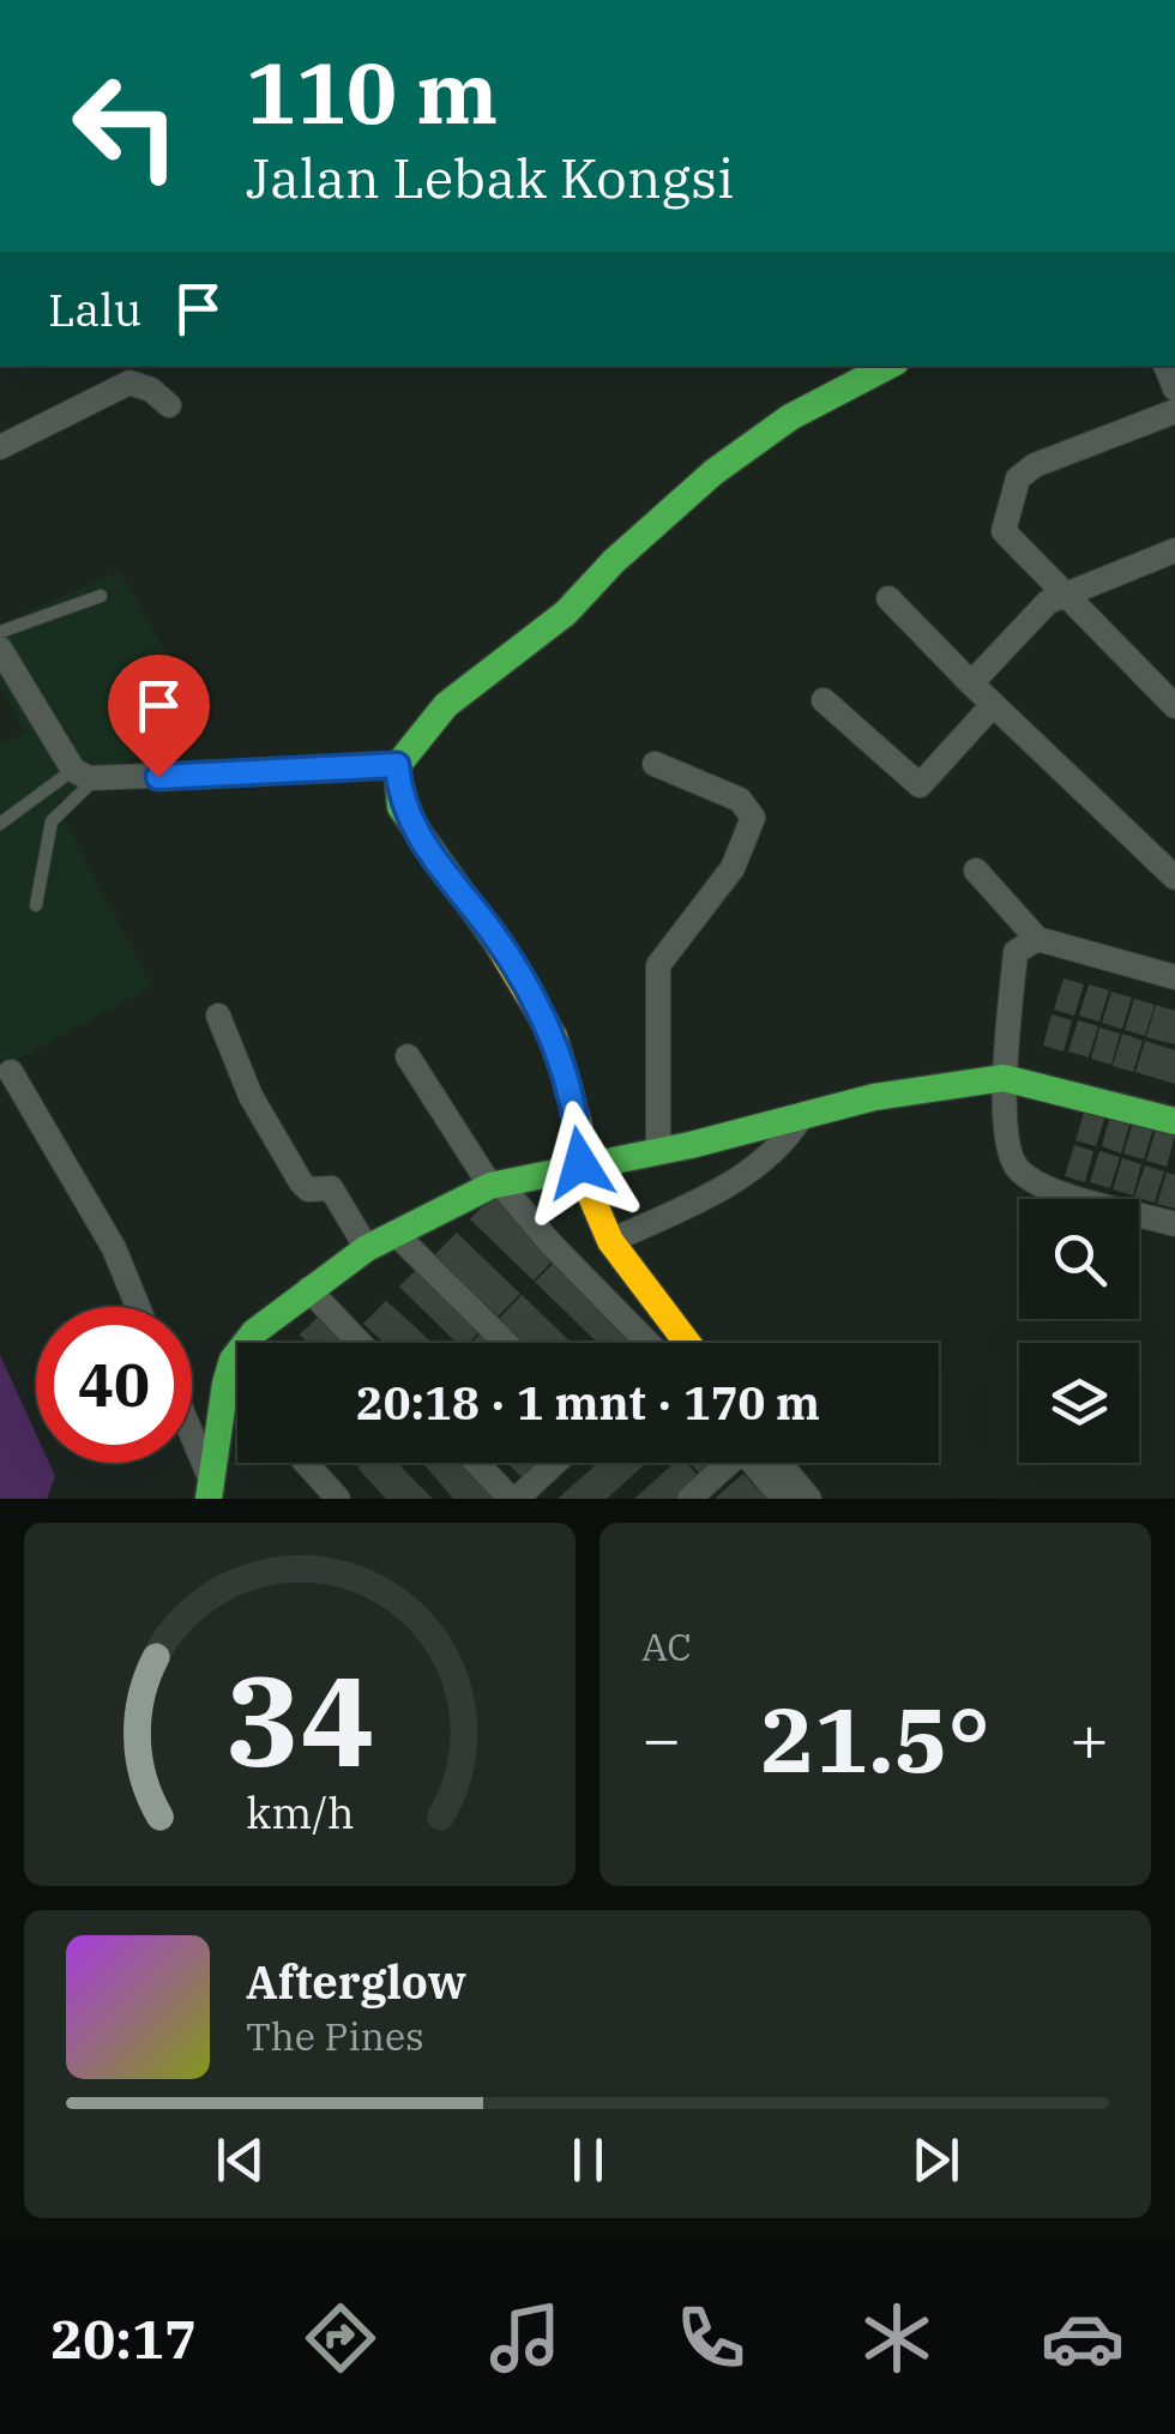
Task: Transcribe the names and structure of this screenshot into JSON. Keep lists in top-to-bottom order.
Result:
{
  "page": {
    "turn": ["110 m", "Jalan Lebak Kongsi"],
    "then": "Lalu",
    "limit": "40",
    "trip": "20:18 · 1 mnt · 170 m",
    "tile": "AC",
    "heat": ["−", "21.5°", "+"],
    "song": ["Afterglow", "The Pines"],
    "tabs": "20:17",
    "gauge": ["34", "km/h"]
  }
}
